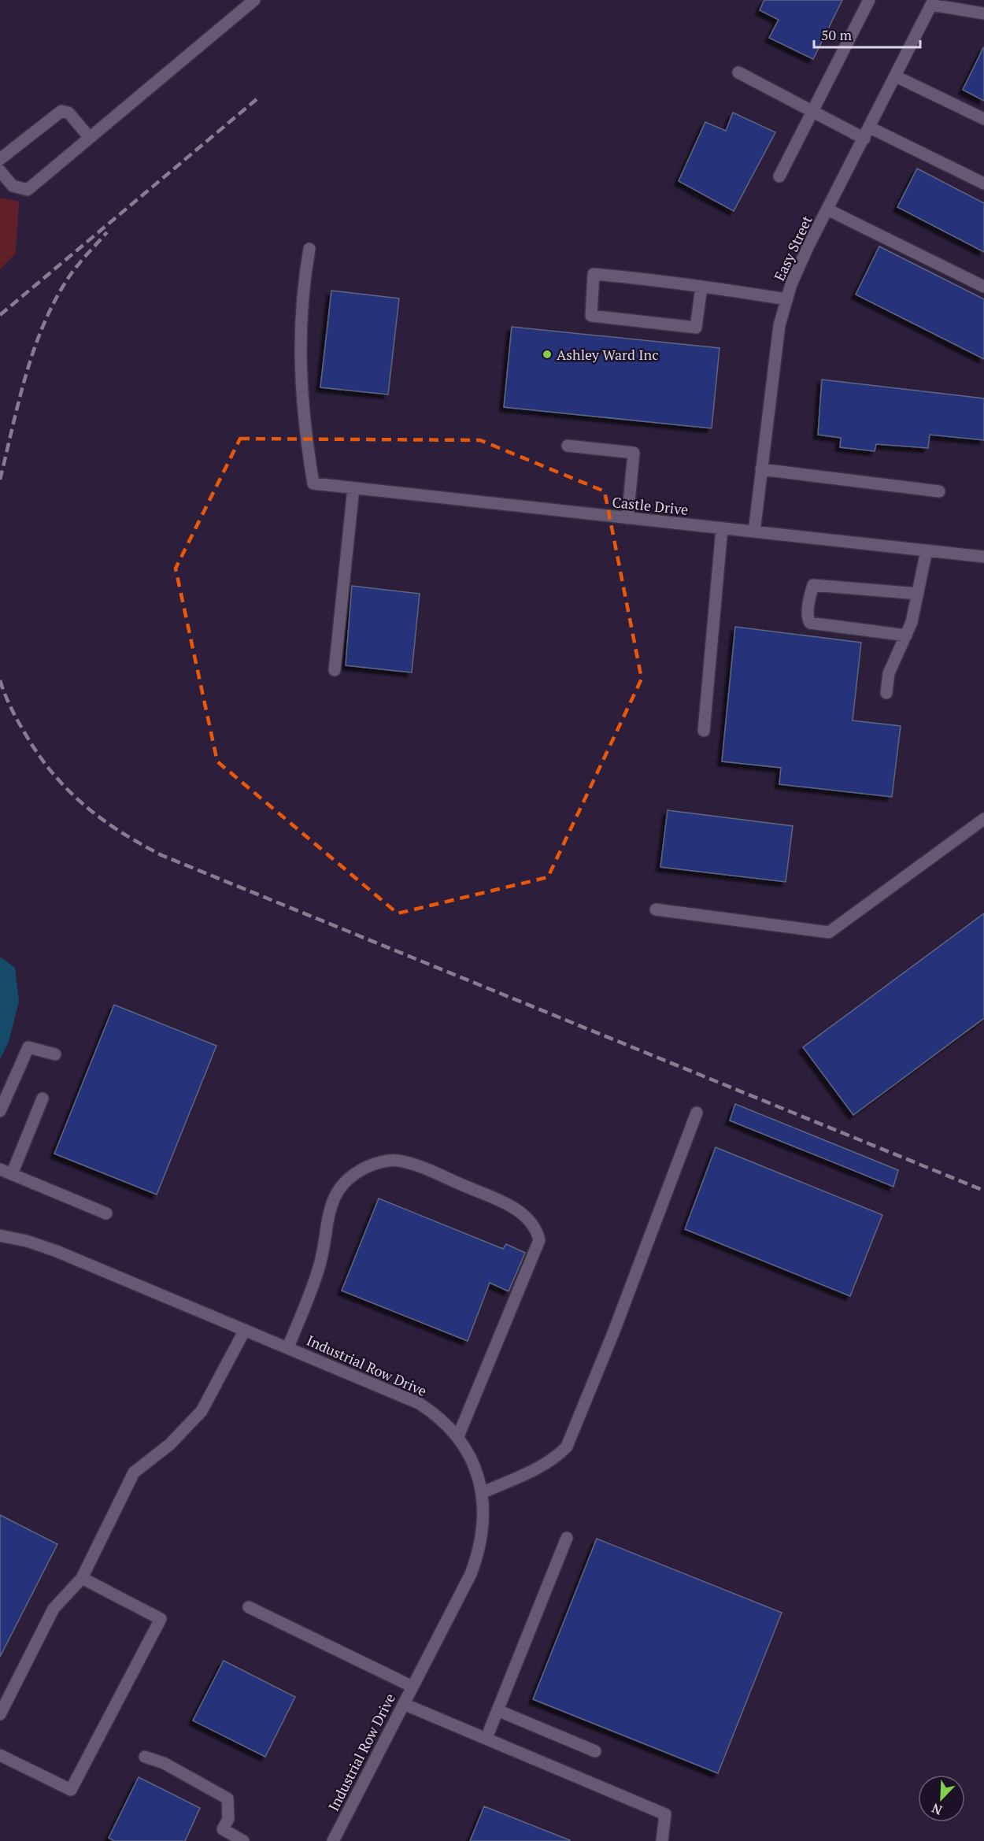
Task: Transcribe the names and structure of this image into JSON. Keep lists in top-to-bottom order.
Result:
{
  "streets": {
    "street": ["Easy Street", "Castle Drive", "Industrial Row Drive"]
  },
  "crossings": [
    ["Easy Street", "Castle Drive"]
  ],
  "places": ["Ashley Ward Inc"],
  "scale_bar": "50 m",
  "north": "bottom left"
}
